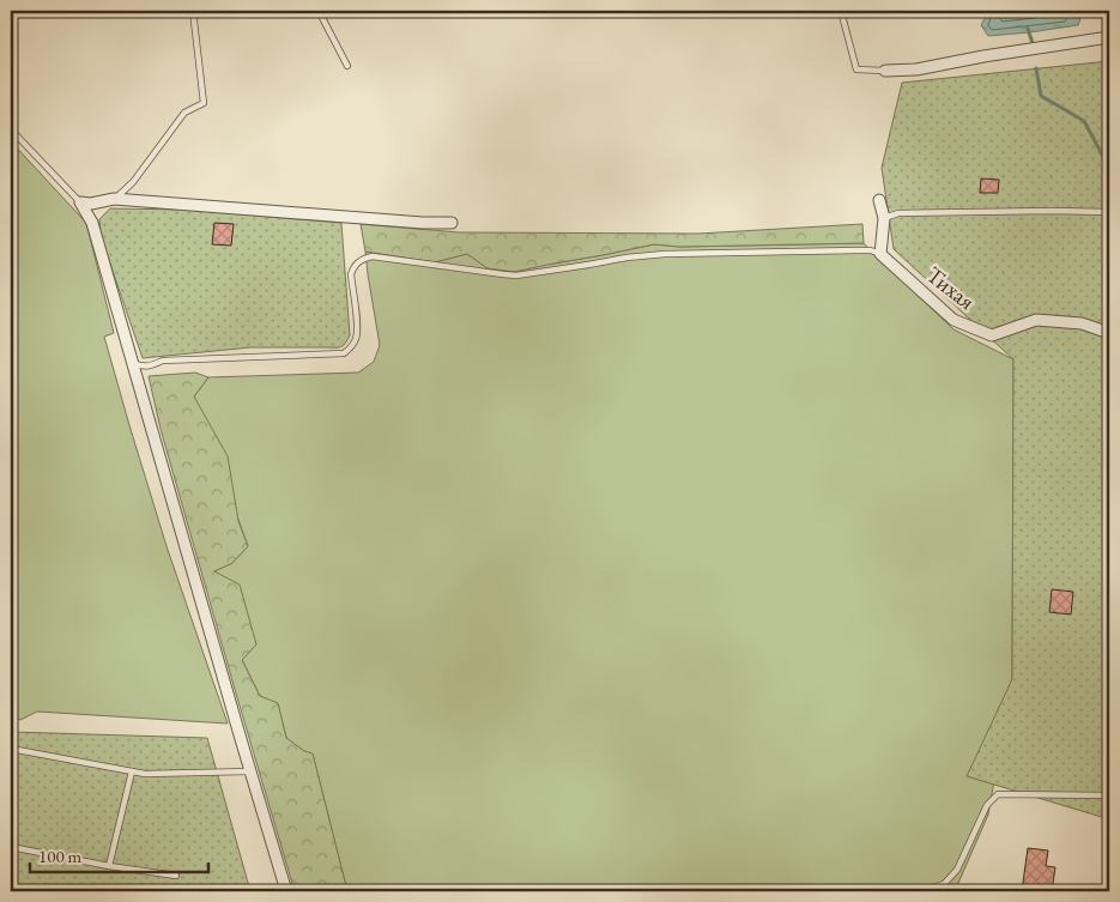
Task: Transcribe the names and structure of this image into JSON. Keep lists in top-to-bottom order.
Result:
{
  "streets": {
    "street": ["Тихая"]
  },
  "scale_bar": "100 m"
}
